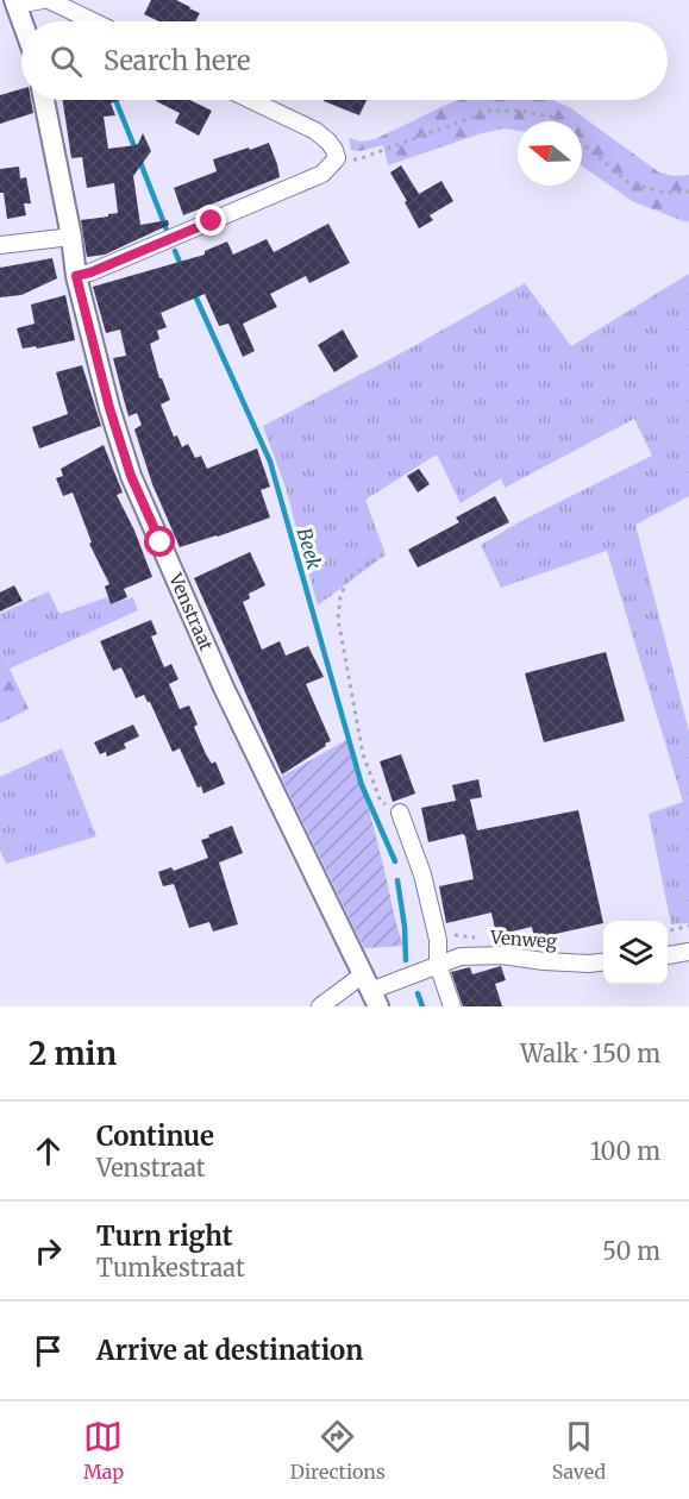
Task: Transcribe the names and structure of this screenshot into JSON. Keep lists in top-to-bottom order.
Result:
{
  "streets": {
    "street": ["Venstraat", "Venweg"]
  },
  "crossings": [
    ["Venstraat", "Venweg"]
  ],
  "water": ["Beek"],
  "north": "left",
  "page": {
    "search": "Search here",
    "heading": ["2 min", "Walk · 150 m"],
    "list": [
      ["Continue", "Venstraat", "100 m"],
      ["Turn right", "Tumkestraat", "50 m"],
      "Arrive at destination"
    ],
    "nav": ["Map", "Directions", "Saved"]
  }
}
